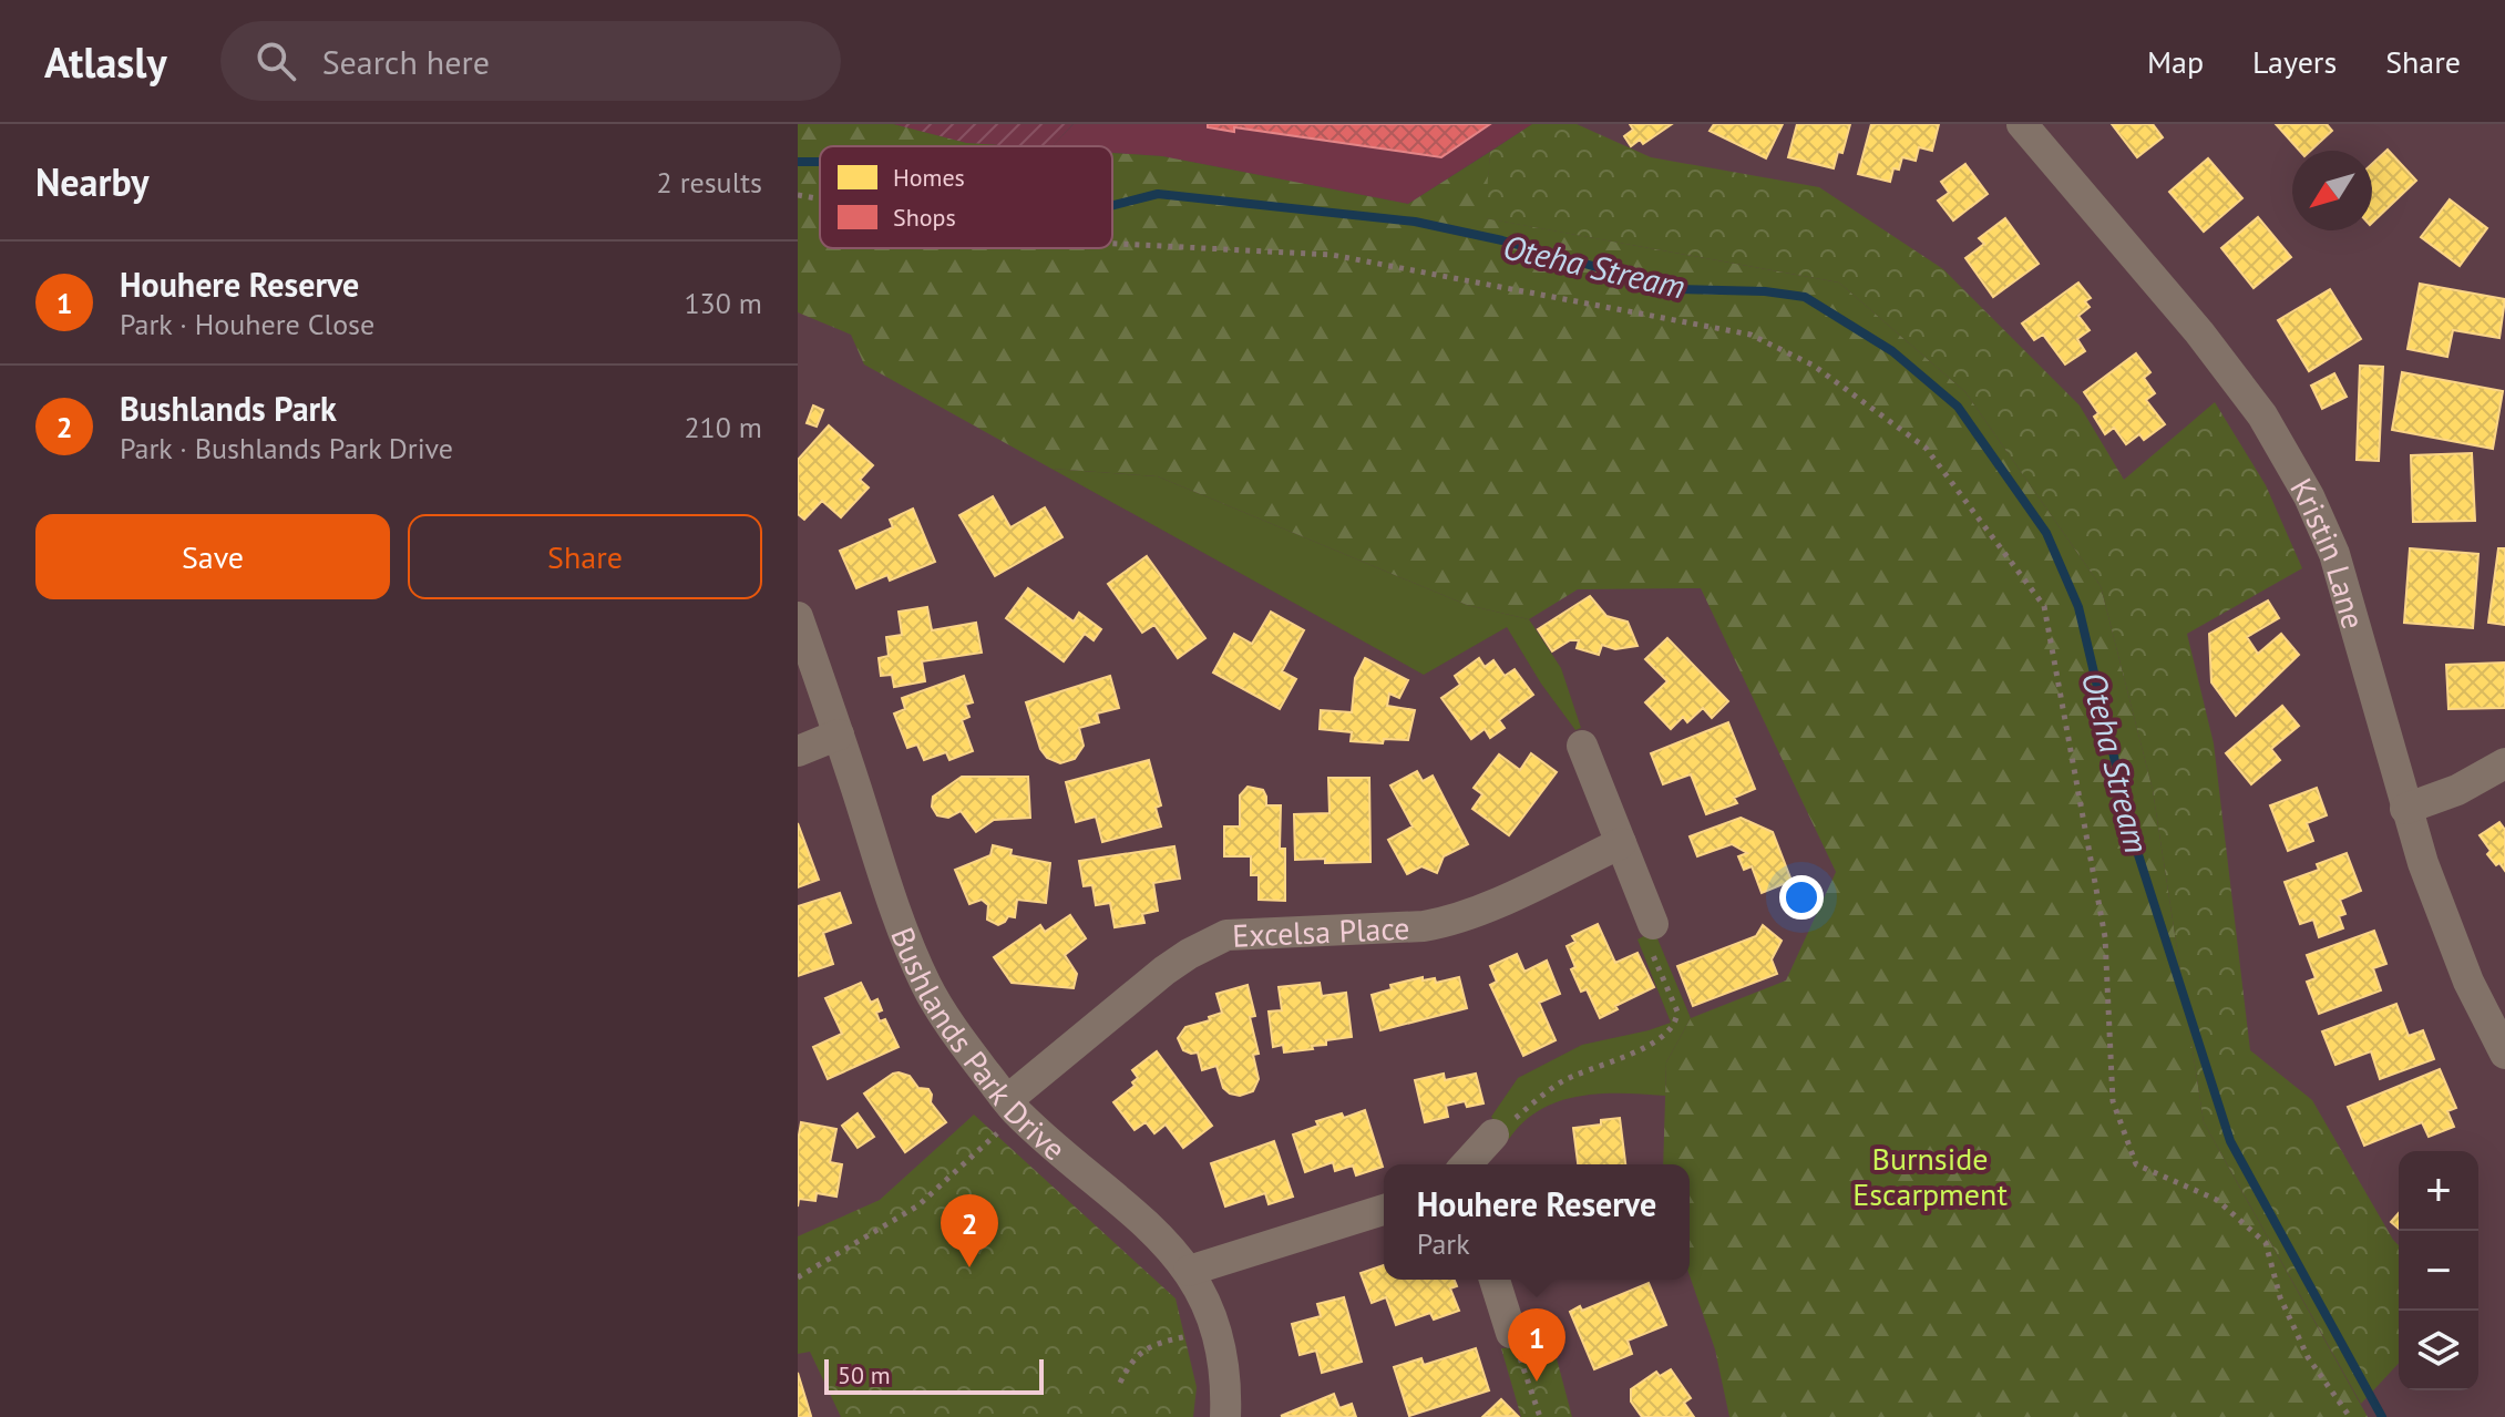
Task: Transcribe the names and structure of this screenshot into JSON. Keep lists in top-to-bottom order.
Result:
{
  "streets": {
    "street": ["Kristin Lane", "Excelsa Place", "Bushlands Park Drive"]
  },
  "crossings": [
    ["Excelsa Place", "Bushlands Park Drive"]
  ],
  "water": ["Oteha Stream"],
  "parks": ["Burnside Escarpment"],
  "legend": ["Homes", "Shops"],
  "scale_bar": "50 m",
  "north": "bottom left",
  "page": {
    "header": "Atlasly",
    "search": "Search here",
    "nav": ["Map", "Layers", "Share"],
    "heading": ["Nearby", "2 results"],
    "list": [
      {
        "mark": "1",
        "name": "Houhere Reserve",
        "note": "Park · Houhere Close",
        "value": "130 m"
      },
      {
        "mark": "2",
        "name": "Bushlands Park",
        "note": "Park · Bushlands Park Drive",
        "value": "210 m"
      }
    ],
    "buttons": ["Save", "Share"],
    "map_buttons": ["+", "−"],
    "popup": ["Houhere Reserve", "Park"],
    "pins": ["2", "1"],
    "scale": "50 m"
  }
}
